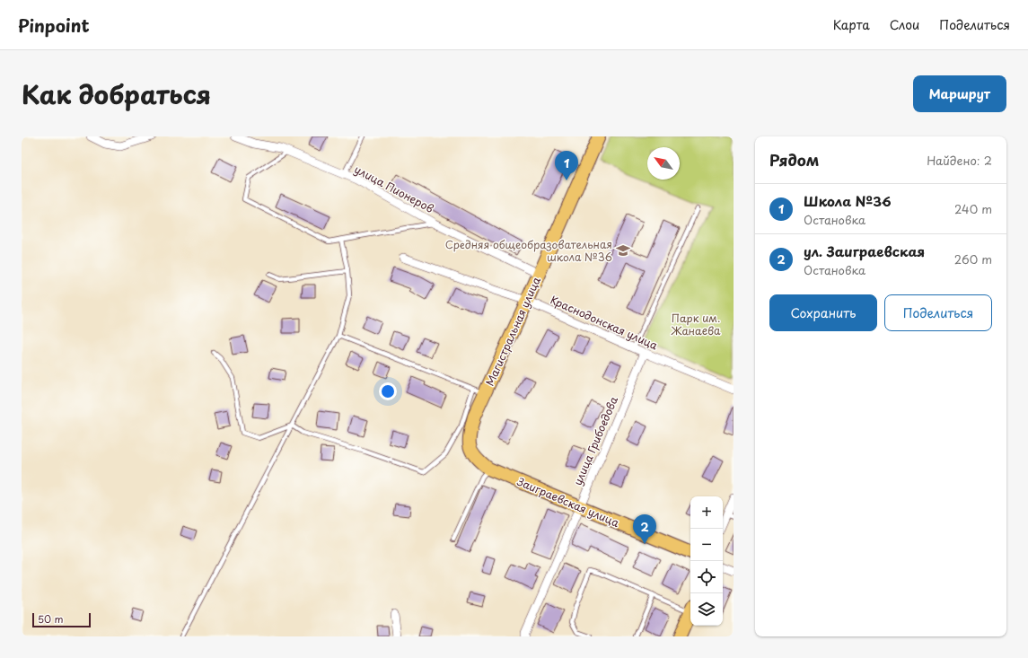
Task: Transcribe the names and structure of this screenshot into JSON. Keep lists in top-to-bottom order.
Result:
{
  "streets": {
    "main road": ["Магистральная улица", "Заиграевская улица"],
    "street": ["улица Пионеров", "Краснодонская улица", "улица Грибоедова"]
  },
  "crossings": [
    ["улица Пионеров", "Магистральная улица"],
    ["Краснодонская улица", "Магистральная улица"],
    ["Краснодонская улица", "улица Грибоедова"],
    ["Магистральная улица", "Заиграевская улица"],
    ["улица Грибоедова", "Заиграевская улица"]
  ],
  "parks": ["Парк им. Жанаева"],
  "places": {
    "school or university": ["Средняя общеобразовательная школа №36"]
  },
  "scale_bar": "50 m",
  "north": "top left",
  "page": {
    "header": "Pinpoint",
    "nav": ["Карта", "Слои", "Поделиться"],
    "title": "Как добраться",
    "buttons": [
      "Маршрут",
      ["Сохранить", "Поделиться"]
    ],
    "heading": ["Рядом", "Найдено: 2"],
    "pins": ["1", "2"],
    "list": [
      {
        "mark": "1",
        "name": "Школа №36",
        "note": "Остановка",
        "value": "240 m"
      },
      {
        "mark": "2",
        "name": "ул. Заиграевская",
        "note": "Остановка",
        "value": "260 m"
      }
    ],
    "map_buttons": ["+", "−"],
    "scale": "50 m"
  }
}
